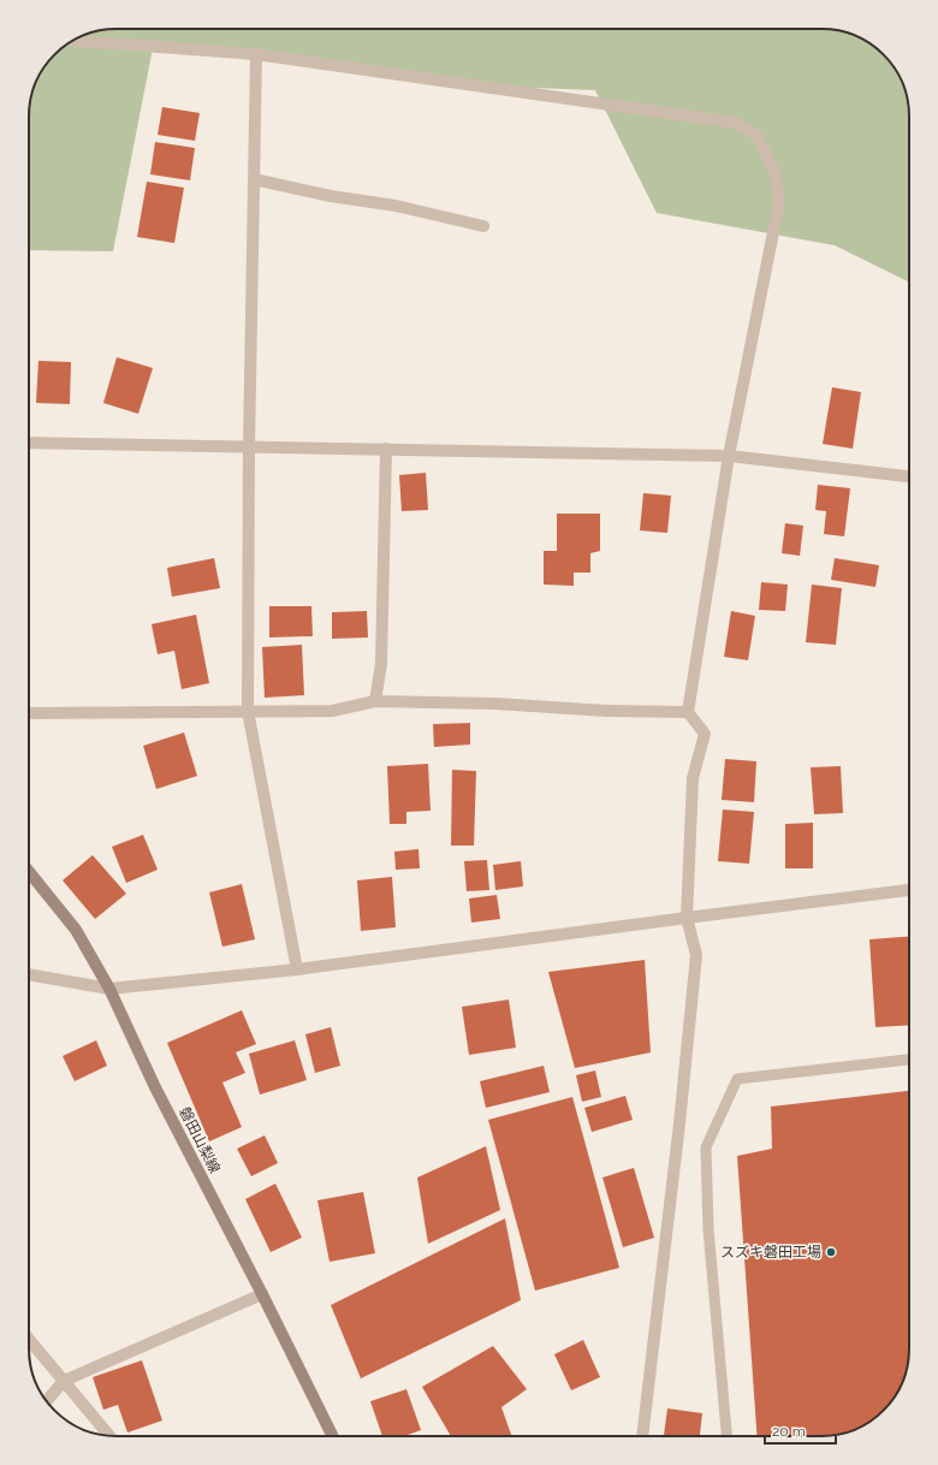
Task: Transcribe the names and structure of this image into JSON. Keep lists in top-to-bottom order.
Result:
{
  "streets": {
    "main road": ["磐田山梨線"]
  },
  "places": ["スズキ磐田工場"],
  "scale_bar": "20 m"
}
